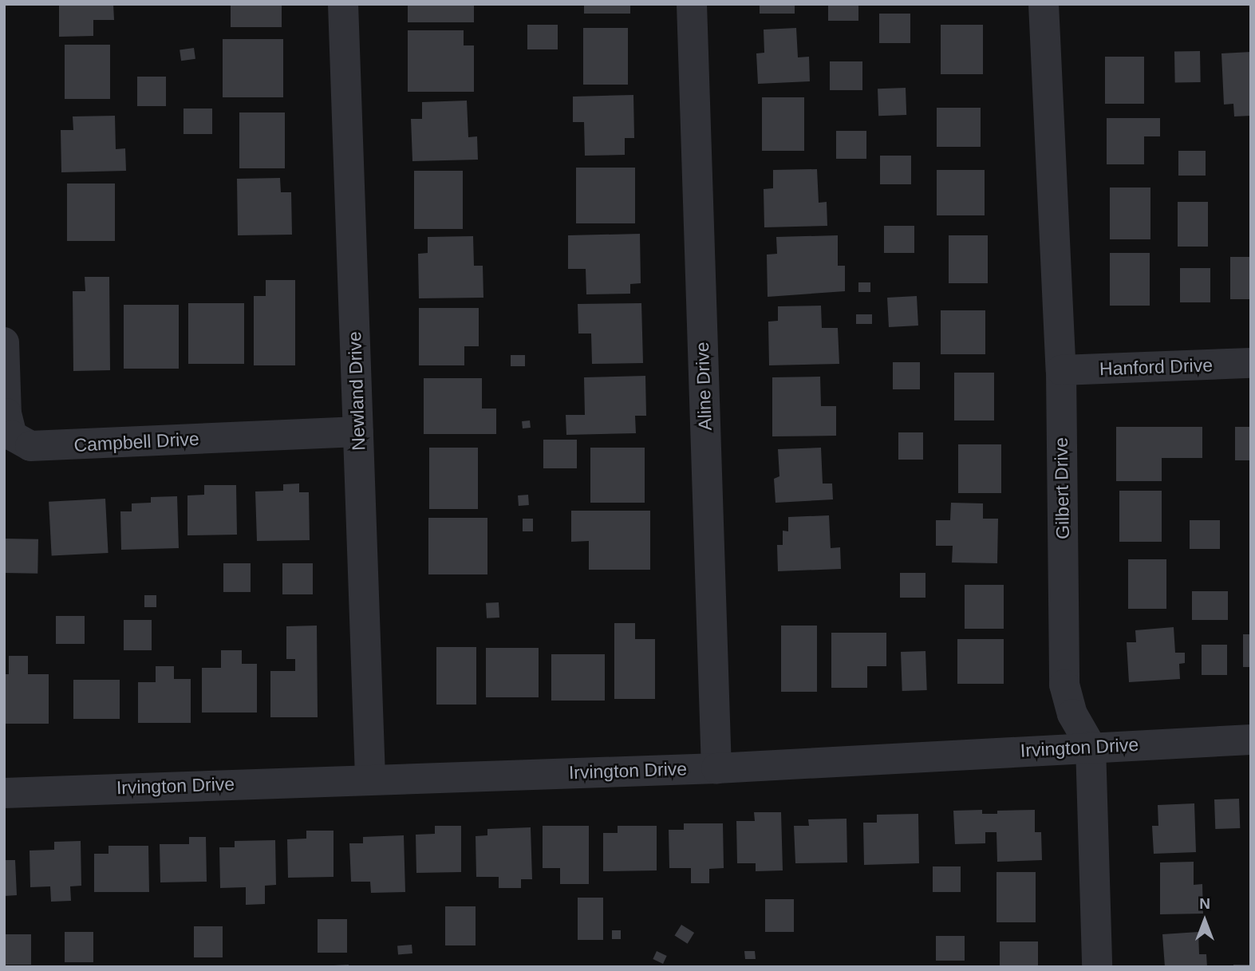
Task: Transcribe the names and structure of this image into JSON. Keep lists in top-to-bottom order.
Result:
{
  "streets": {
    "street": [
      "Hanford Drive",
      "Aline Drive",
      "Newland Drive",
      "Campbell Drive",
      "Gilbert Drive",
      "Irvington Drive"
    ]
  },
  "crossings": [
    ["Hanford Drive", "Gilbert Drive"],
    ["Aline Drive", "Irvington Drive"],
    ["Newland Drive", "Campbell Drive"],
    ["Newland Drive", "Irvington Drive"],
    ["Gilbert Drive", "Irvington Drive"]
  ],
  "north": "top"
}
